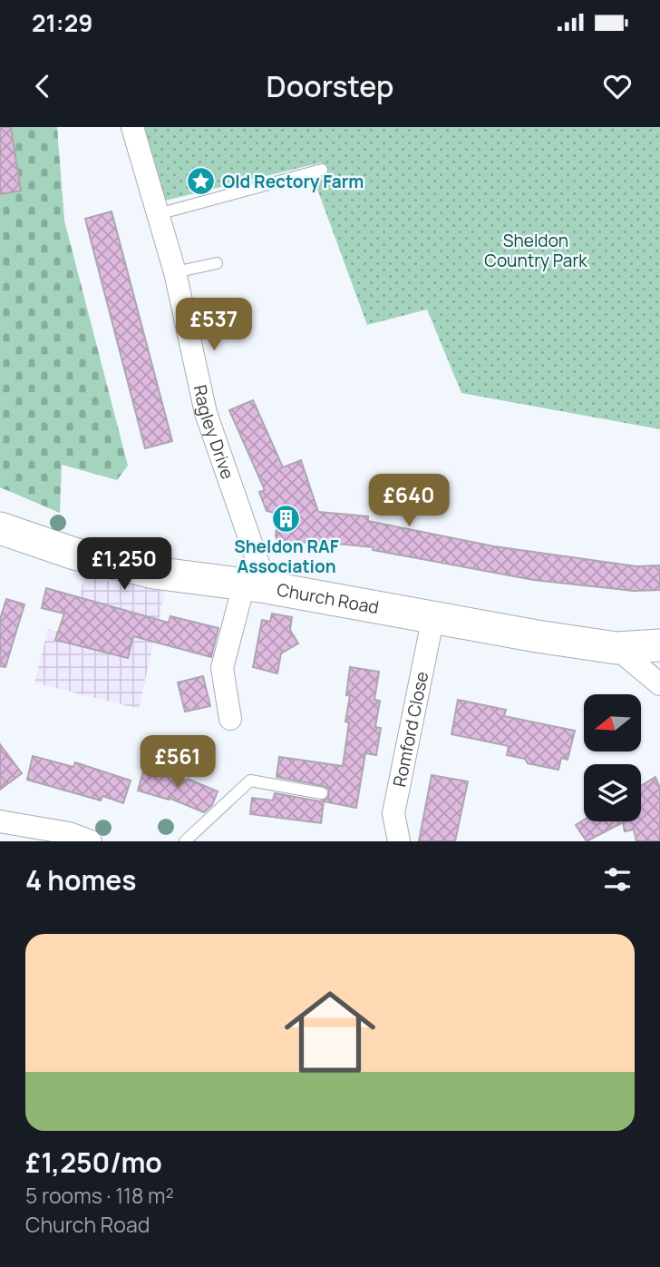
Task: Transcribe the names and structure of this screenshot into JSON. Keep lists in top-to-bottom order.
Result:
{
  "streets": {
    "street": ["Ragley Drive", "Church Road", "Romford Close"]
  },
  "crossings": [
    ["Ragley Drive", "Church Road"],
    ["Church Road", "Romford Close"]
  ],
  "parks": ["Sheldon Country Park"],
  "places": {
    "place": ["Old Rectory Farm"],
    "building": ["Sheldon RAF Association"]
  },
  "north": "left",
  "page": {
    "status": "21:29",
    "header": "Doorstep",
    "price": [
      "£537",
      "£640",
      "£1,250",
      "£561"
    ],
    "heading": "4 homes",
    "list": [
      {
        "name": "£1,250/mo",
        "note": "5 rooms · 118 m² · Church Road"
      }
    ]
  }
}
